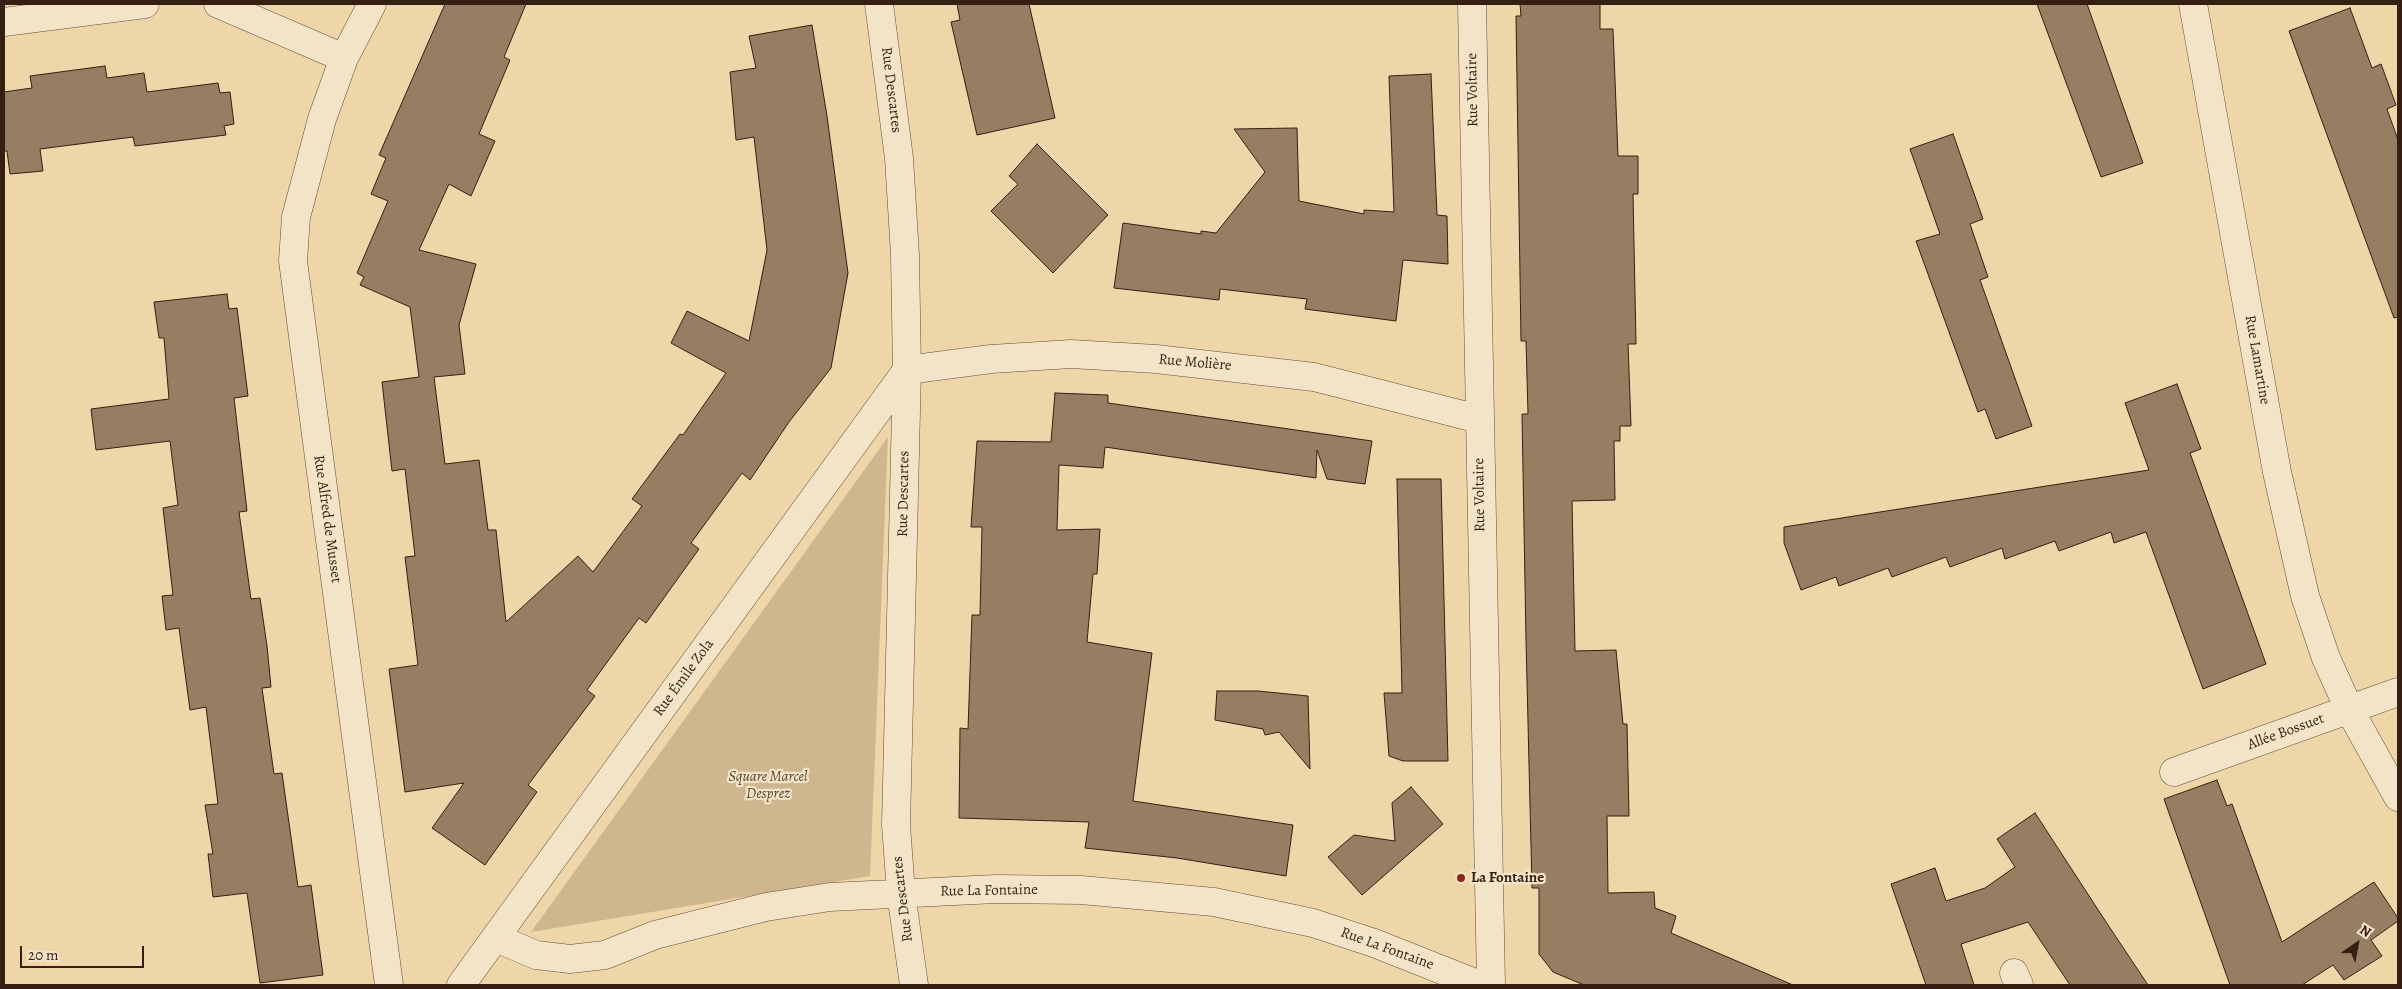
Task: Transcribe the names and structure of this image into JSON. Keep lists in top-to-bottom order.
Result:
{
  "streets": {
    "street": [
      "Rue Descartes",
      "Rue Voltaire",
      "Rue Lamartine",
      "Rue Molière",
      "Rue Alfred de Musset",
      "Rue Émile Zola",
      "Allée Bossuet",
      "Rue La Fontaine"
    ]
  },
  "crossings": [
    ["Rue Descartes", "Rue Molière"],
    ["Rue Descartes", "Rue Émile Zola"],
    ["Rue Descartes", "Rue La Fontaine"],
    ["Rue Voltaire", "Rue Molière"],
    ["Rue Lamartine", "Allée Bossuet"],
    ["Rue Molière", "Rue Émile Zola"],
    ["Rue Émile Zola", "Rue La Fontaine"]
  ],
  "parks": ["Square Marcel Desprez"],
  "places": ["La Fontaine"],
  "scale_bar": "20 m",
  "north": "top right"
}
